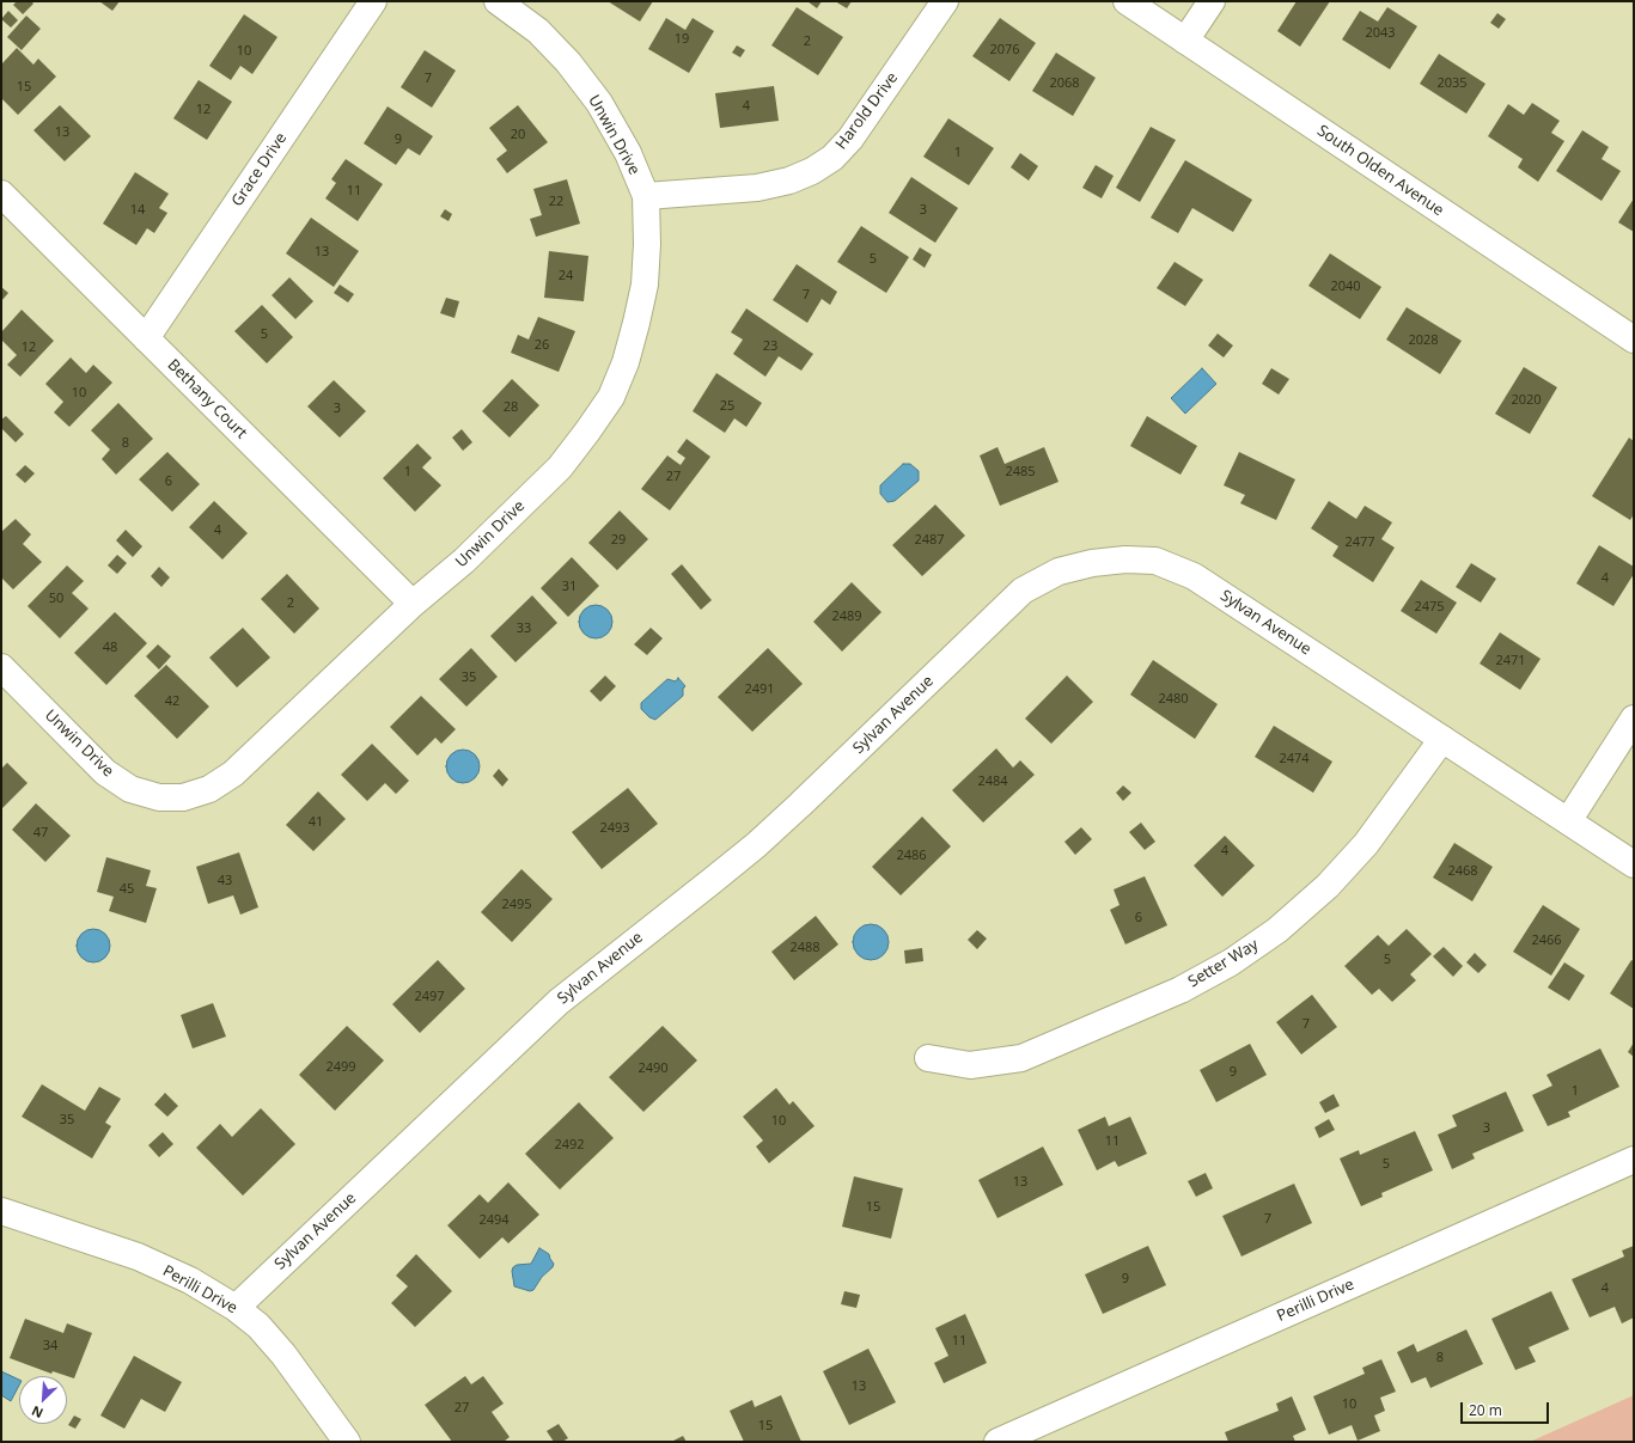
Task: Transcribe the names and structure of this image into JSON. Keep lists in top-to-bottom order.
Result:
{
  "streets": {
    "street": [
      "Harold Drive",
      "Unwin Drive",
      "Grace Drive",
      "South Olden Avenue",
      "Bethany Court",
      "Sylvan Avenue",
      "Setter Way",
      "Perilli Drive"
    ]
  },
  "crossings": [
    ["Harold Drive", "Unwin Drive"],
    ["Unwin Drive", "Bethany Court"],
    ["Grace Drive", "Bethany Court"],
    ["Sylvan Avenue", "Setter Way"],
    ["Sylvan Avenue", "Perilli Drive"]
  ],
  "house_numbers": [
    "2043",
    "19",
    "2",
    "2076",
    "10",
    "7",
    "2068",
    "2035",
    "15",
    "4",
    "12",
    "13",
    "20",
    "9",
    "1",
    "11",
    "22",
    "14",
    "3",
    "13",
    "5",
    "24",
    "2040",
    "7",
    "5",
    "2028",
    "26",
    "23",
    "12",
    "10",
    "2020",
    "25",
    "28",
    "3",
    "8",
    "1",
    "2485",
    "27",
    "6",
    "4",
    "29",
    "2487",
    "2477",
    "4",
    "31",
    "50",
    "2",
    "2475",
    "2489",
    "33",
    "48",
    "2471",
    "35",
    "2491",
    "2480",
    "42",
    "2474",
    "2484",
    "41",
    "2493",
    "47",
    "4",
    "2486",
    "2468",
    "43",
    "45",
    "2495",
    "6",
    "2466",
    "2488",
    "5",
    "2497",
    "7",
    "2499",
    "2490",
    "9",
    "1",
    "35",
    "10",
    "3",
    "11",
    "2492",
    "5",
    "13",
    "15",
    "7",
    "2494",
    "9",
    "4",
    "11",
    "34",
    "8",
    "13",
    "10",
    "27",
    "15"
  ],
  "scale_bar": "20 m",
  "north": "bottom left"
}
